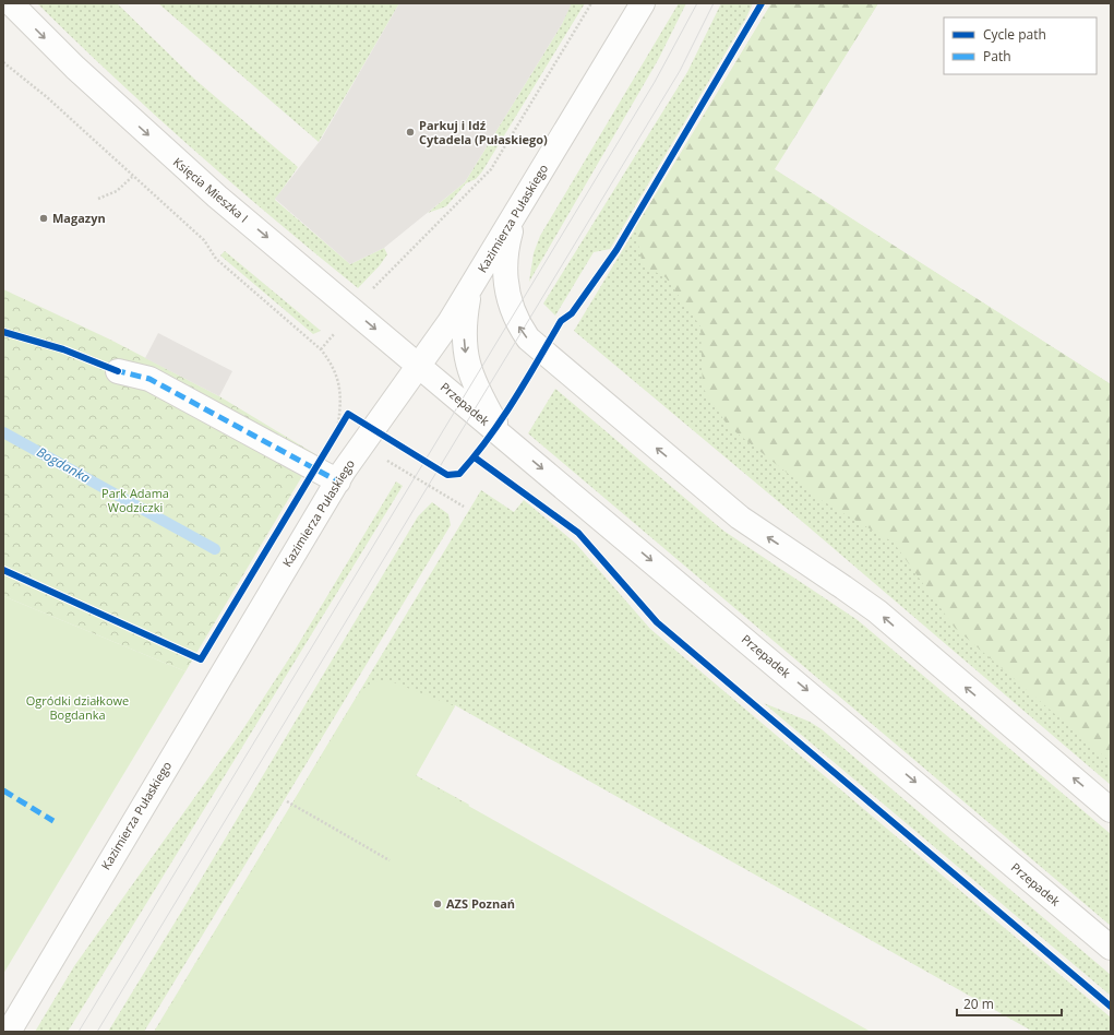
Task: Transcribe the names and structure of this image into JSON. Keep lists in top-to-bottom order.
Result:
{
  "streets": {
    "street": ["Księcia Mieszka I", "Kazimierza Pułaskiego", "Przepadek"]
  },
  "crossings": [
    ["Księcia Mieszka I", "Kazimierza Pułaskiego"],
    ["Księcia Mieszka I", "Przepadek"],
    ["Kazimierza Pułaskiego", "Przepadek"]
  ],
  "water": ["Bogdanka"],
  "parks": ["Park Adama Wodziczki", "Ogródki działkowe Bogdanka"],
  "places": ["Parkuj i Idź Cytadela (Pułaskiego)", "Magazyn", "AZS Poznań"],
  "legend": ["Cycle path", "Path"],
  "scale_bar": "20 m"
}
